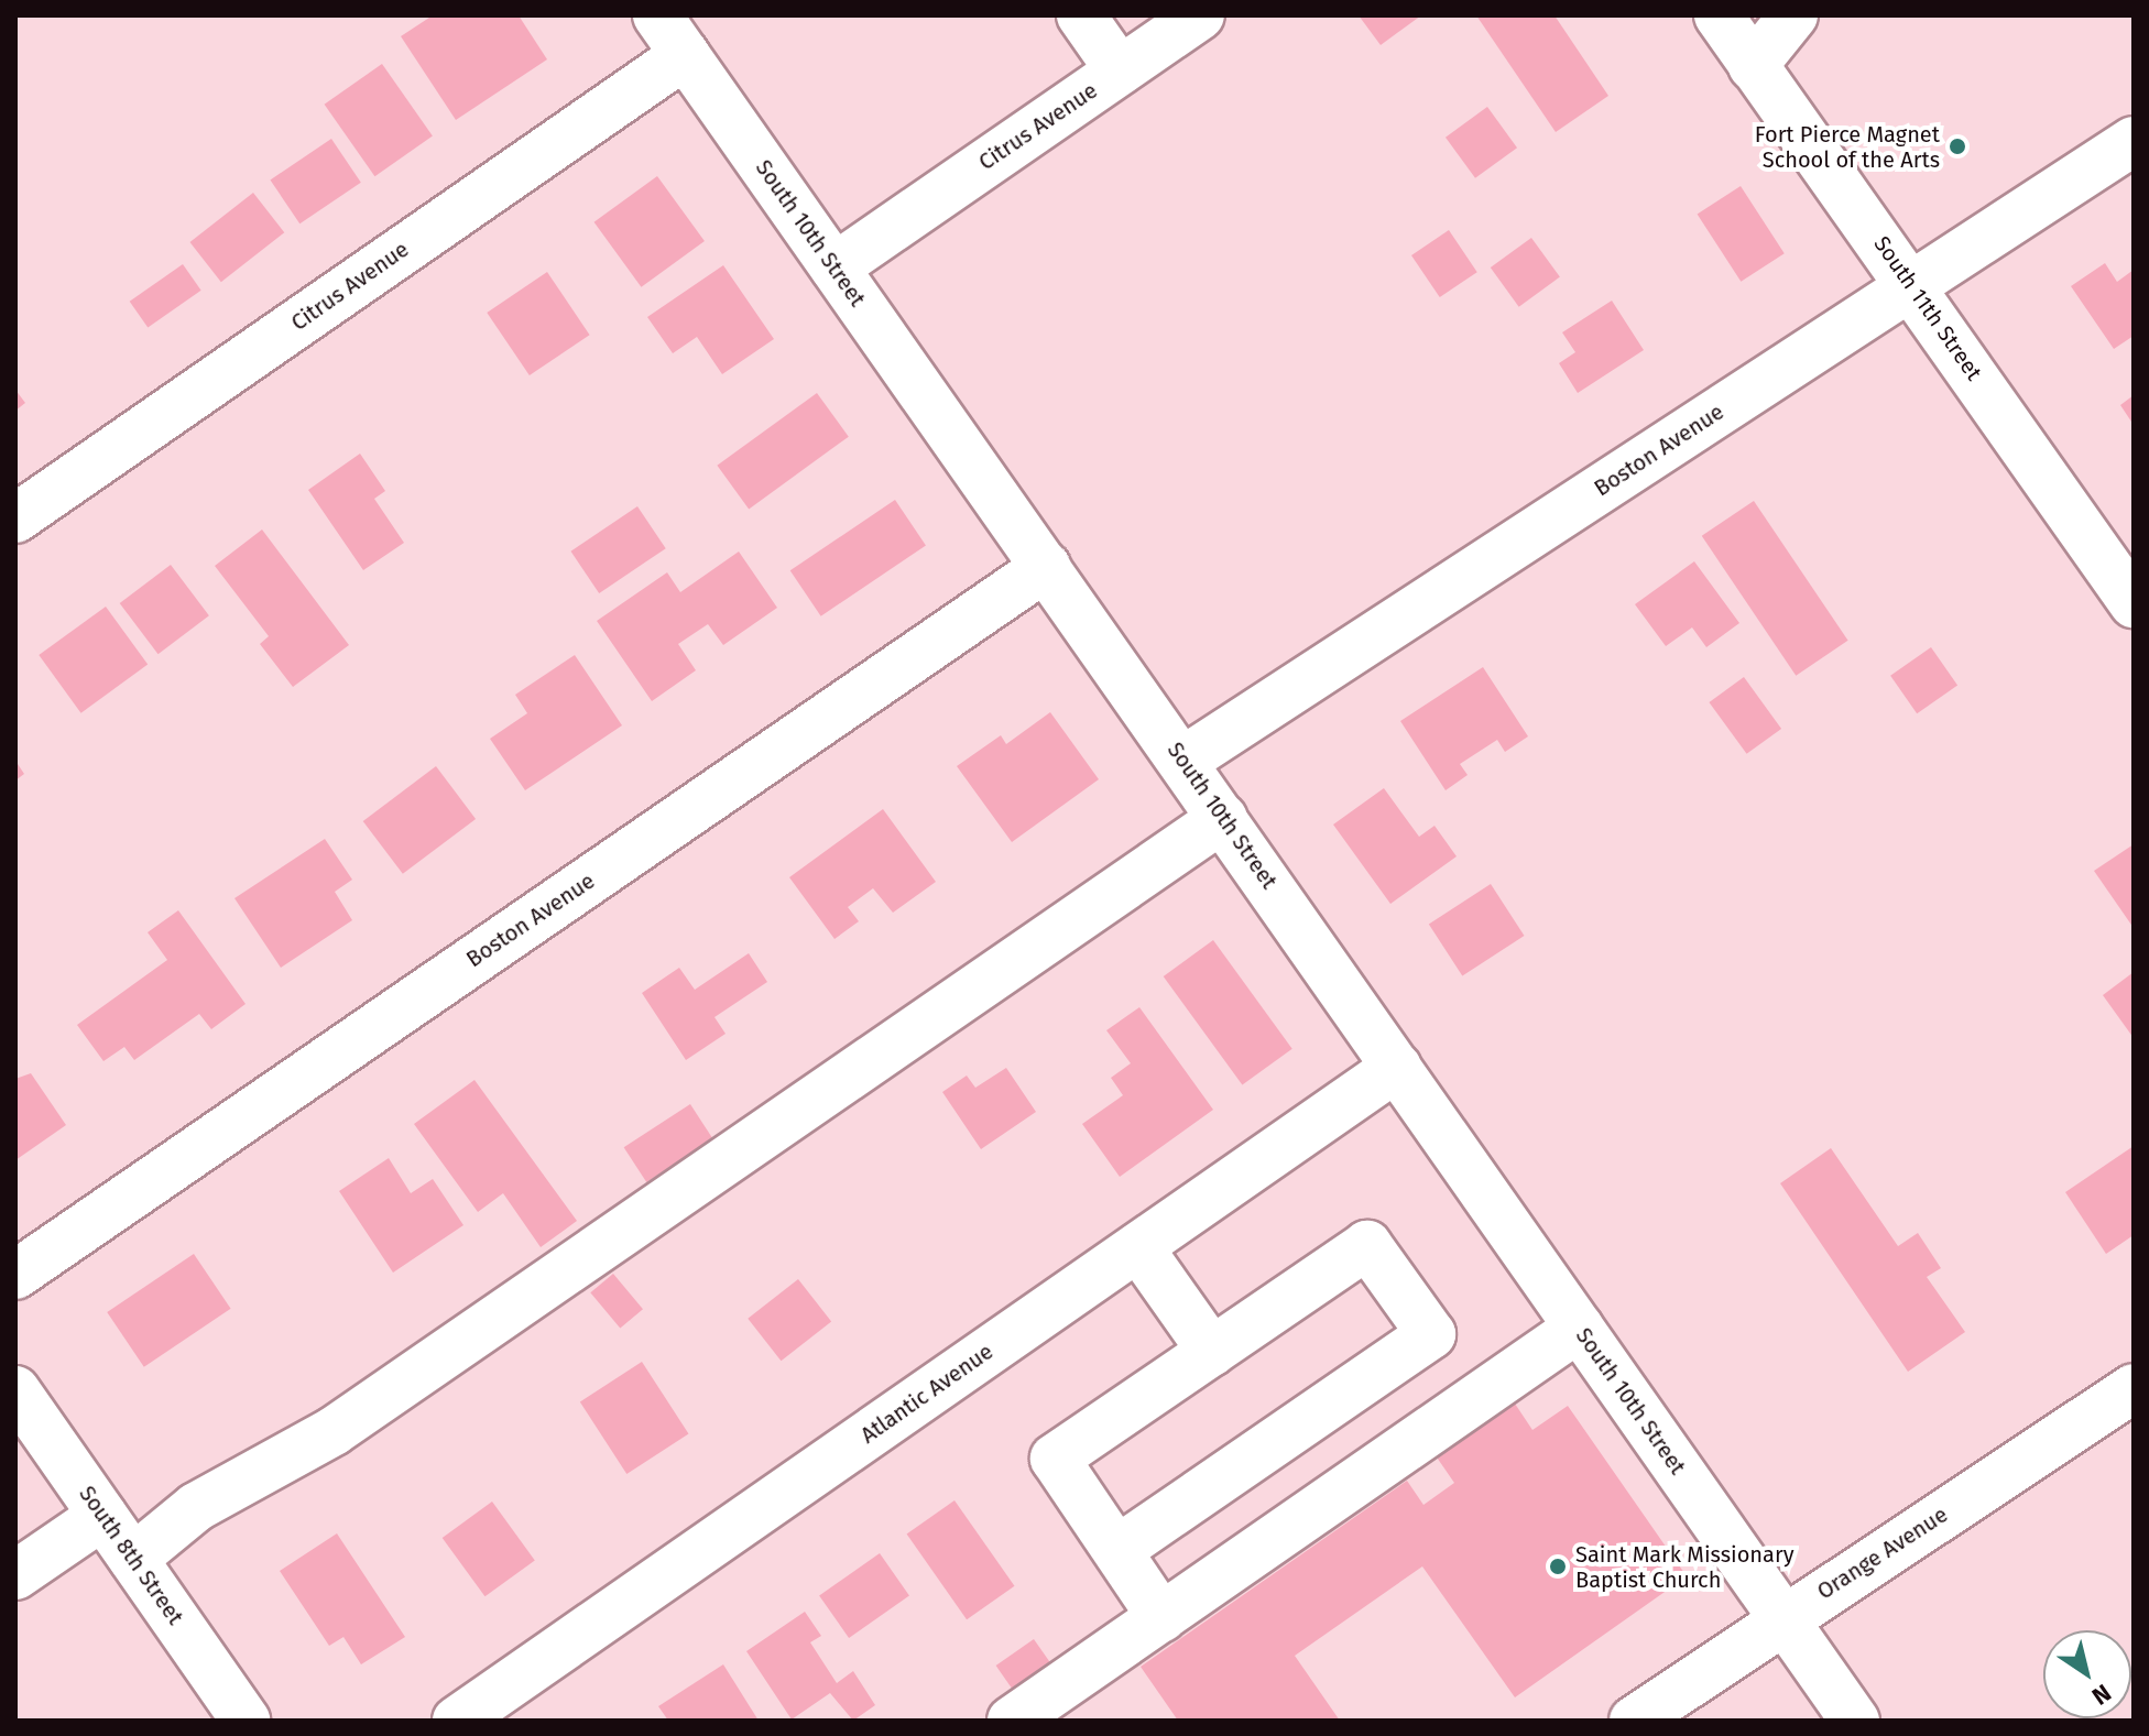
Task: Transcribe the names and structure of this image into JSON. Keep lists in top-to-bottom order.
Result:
{
  "streets": {
    "street": [
      "Citrus Avenue",
      "South 10th Street",
      "South 11th Street",
      "Boston Avenue",
      "Atlantic Avenue",
      "Orange Avenue",
      "South 8th Street"
    ]
  },
  "crossings": [
    ["Citrus Avenue", "South 10th Street"],
    ["South 10th Street", "Boston Avenue"],
    ["South 10th Street", "Atlantic Avenue"],
    ["South 10th Street", "Orange Avenue"],
    ["South 11th Street", "Boston Avenue"]
  ],
  "places": ["Fort Pierce Magnet School of the Arts", "Saint Mark Missionary Baptist Church"],
  "north": "bottom right"
}
